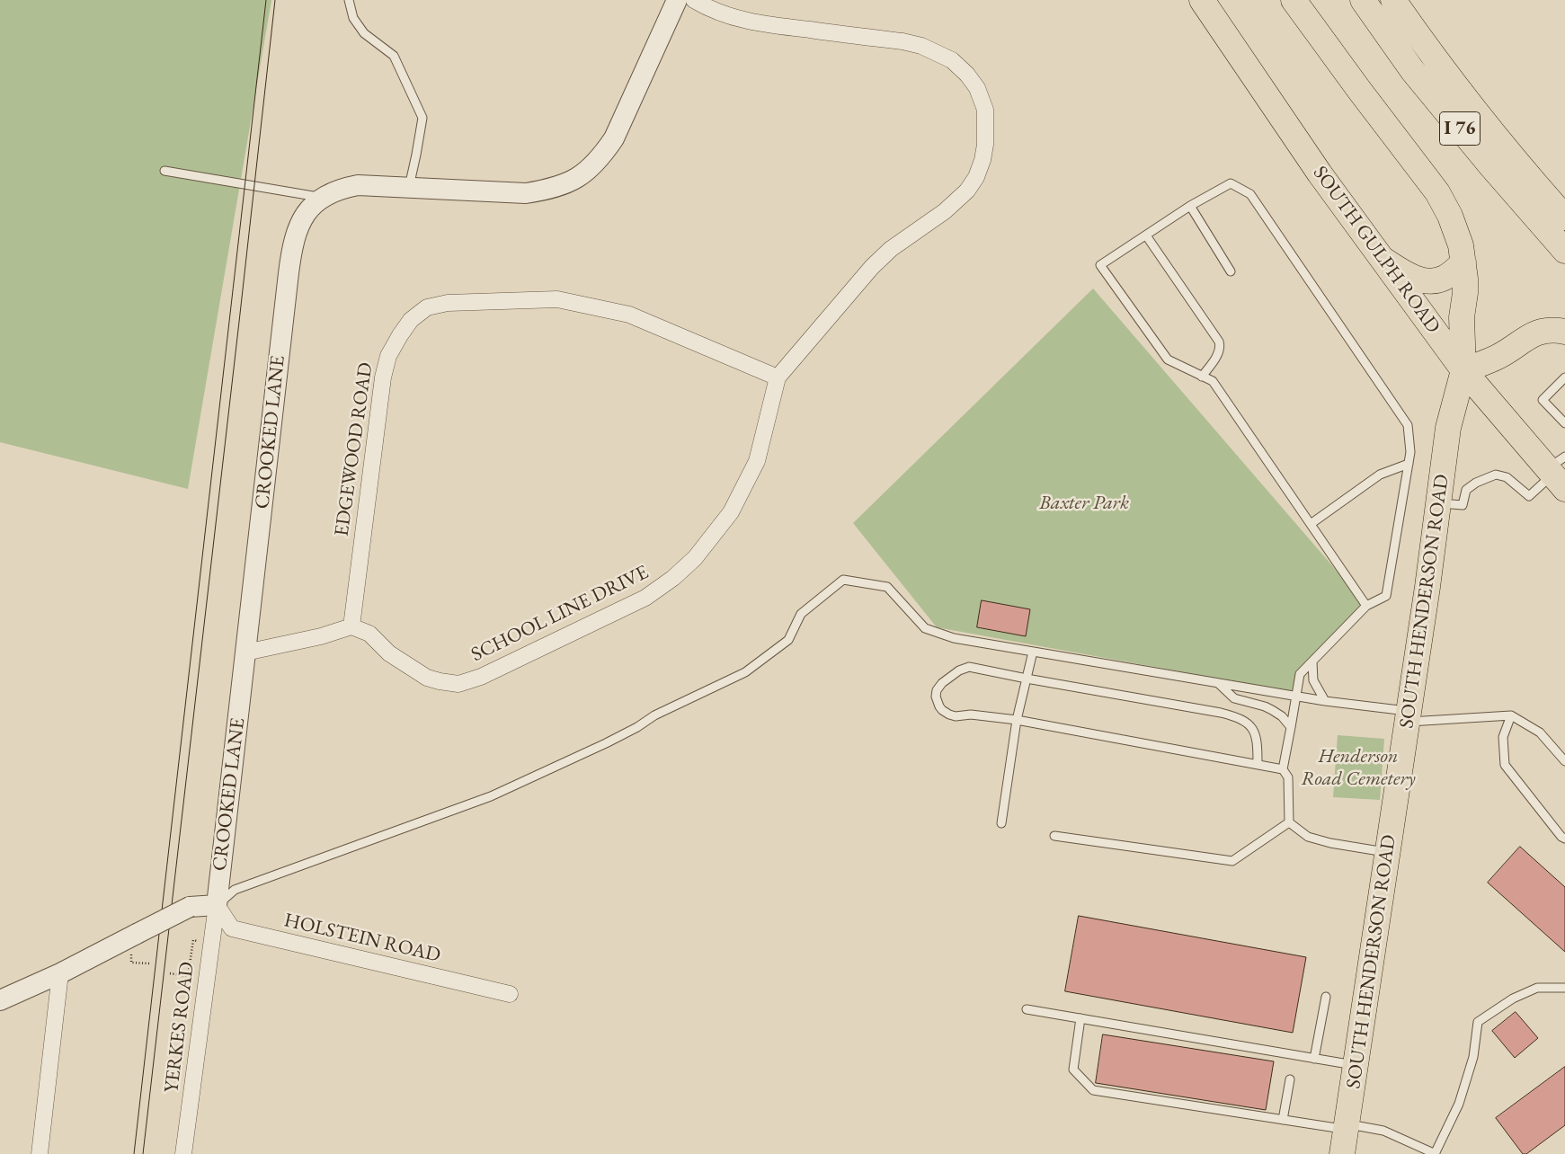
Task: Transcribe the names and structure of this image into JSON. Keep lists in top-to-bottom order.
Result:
{
  "streets": {
    "main road": ["I 76", "SOUTH GULPH ROAD", "SOUTH HENDERSON ROAD"],
    "street": [
      "CROOKED LANE",
      "EDGEWOOD ROAD",
      "SCHOOL LINE DRIVE",
      "HOLSTEIN ROAD",
      "YERKES ROAD"
    ]
  },
  "crossings": [
    ["SOUTH GULPH ROAD", "SOUTH HENDERSON ROAD"],
    ["CROOKED LANE", "HOLSTEIN ROAD"],
    ["CROOKED LANE", "YERKES ROAD"],
    ["EDGEWOOD ROAD", "SCHOOL LINE DRIVE"],
    ["HOLSTEIN ROAD", "YERKES ROAD"]
  ],
  "parks": ["Baxter Park", "Henderson Road Cemetery"]
}
